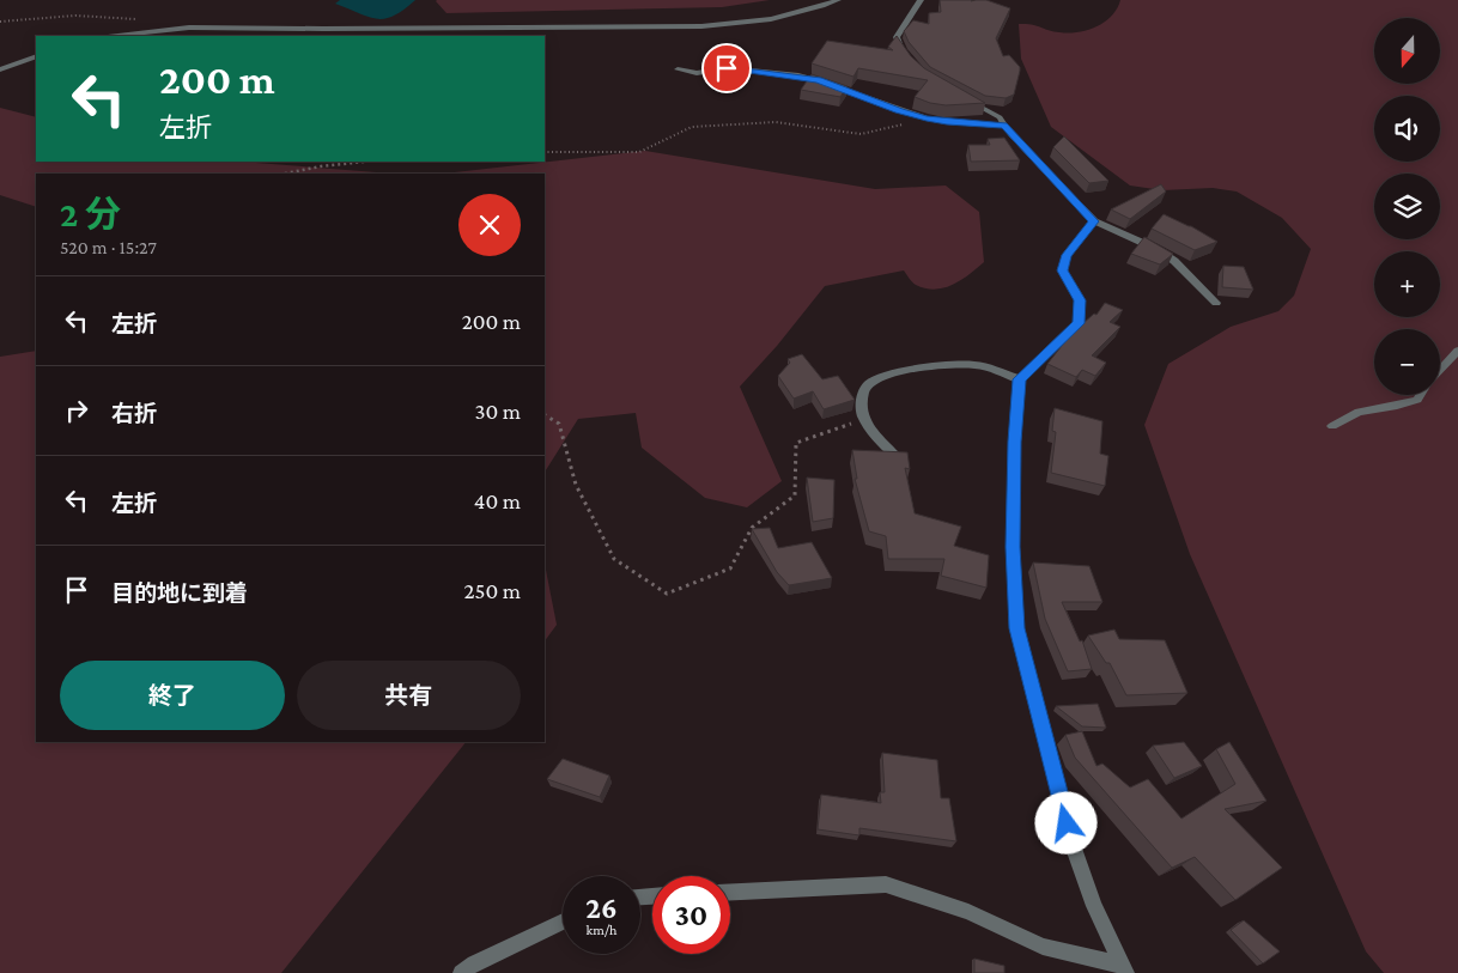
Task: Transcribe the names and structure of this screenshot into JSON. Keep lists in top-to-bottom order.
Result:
{
  "north": "bottom",
  "page": {
    "map_buttons": ["+", "−"],
    "turn": ["200 m", "左折"],
    "heading": ["2 分", "520 m · 15:27"],
    "list": [
      {
        "name": "左折",
        "value": "200 m"
      },
      {
        "name": "右折",
        "value": "30 m"
      },
      {
        "name": "左折",
        "value": "40 m"
      },
      {
        "name": "目的地に到着",
        "value": "250 m"
      }
    ],
    "buttons": ["終了", "共有"],
    "speed": "26 km/h",
    "limit": "30"
  }
}
